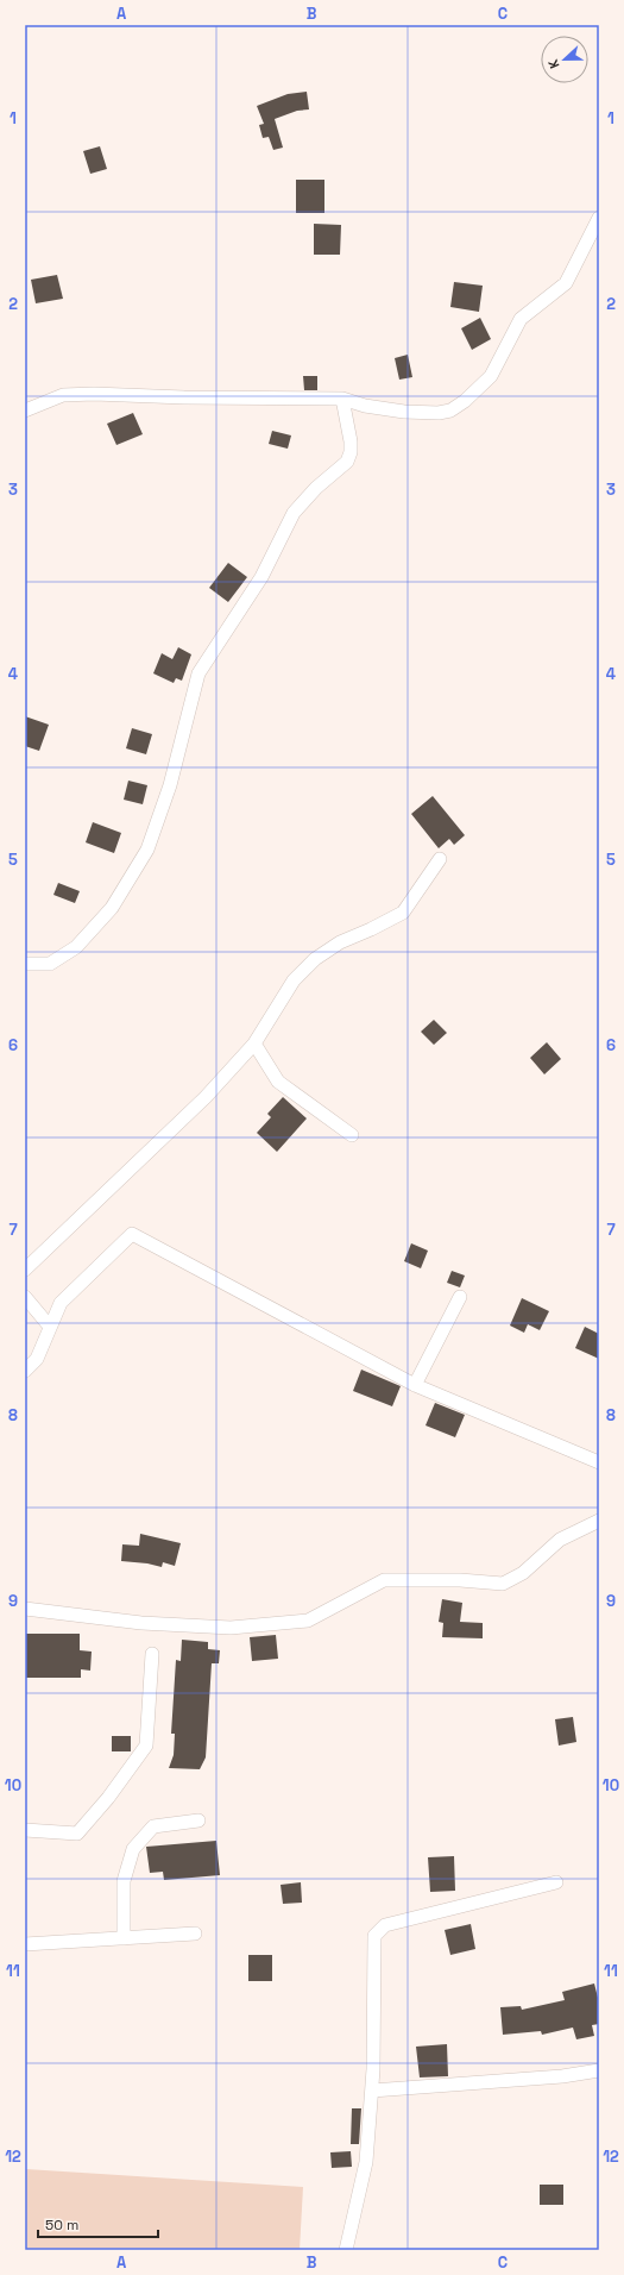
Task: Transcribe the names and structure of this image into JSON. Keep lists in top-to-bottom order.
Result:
{
  "scale_bar": "50 m",
  "north": "left",
  "grid": {
    "columns": ["A", "B", "C"],
    "rows": [
      "1",
      "2",
      "3",
      "4",
      "5",
      "6",
      "7",
      "8",
      "9",
      "10",
      "11",
      "12"
    ]
  }
}
